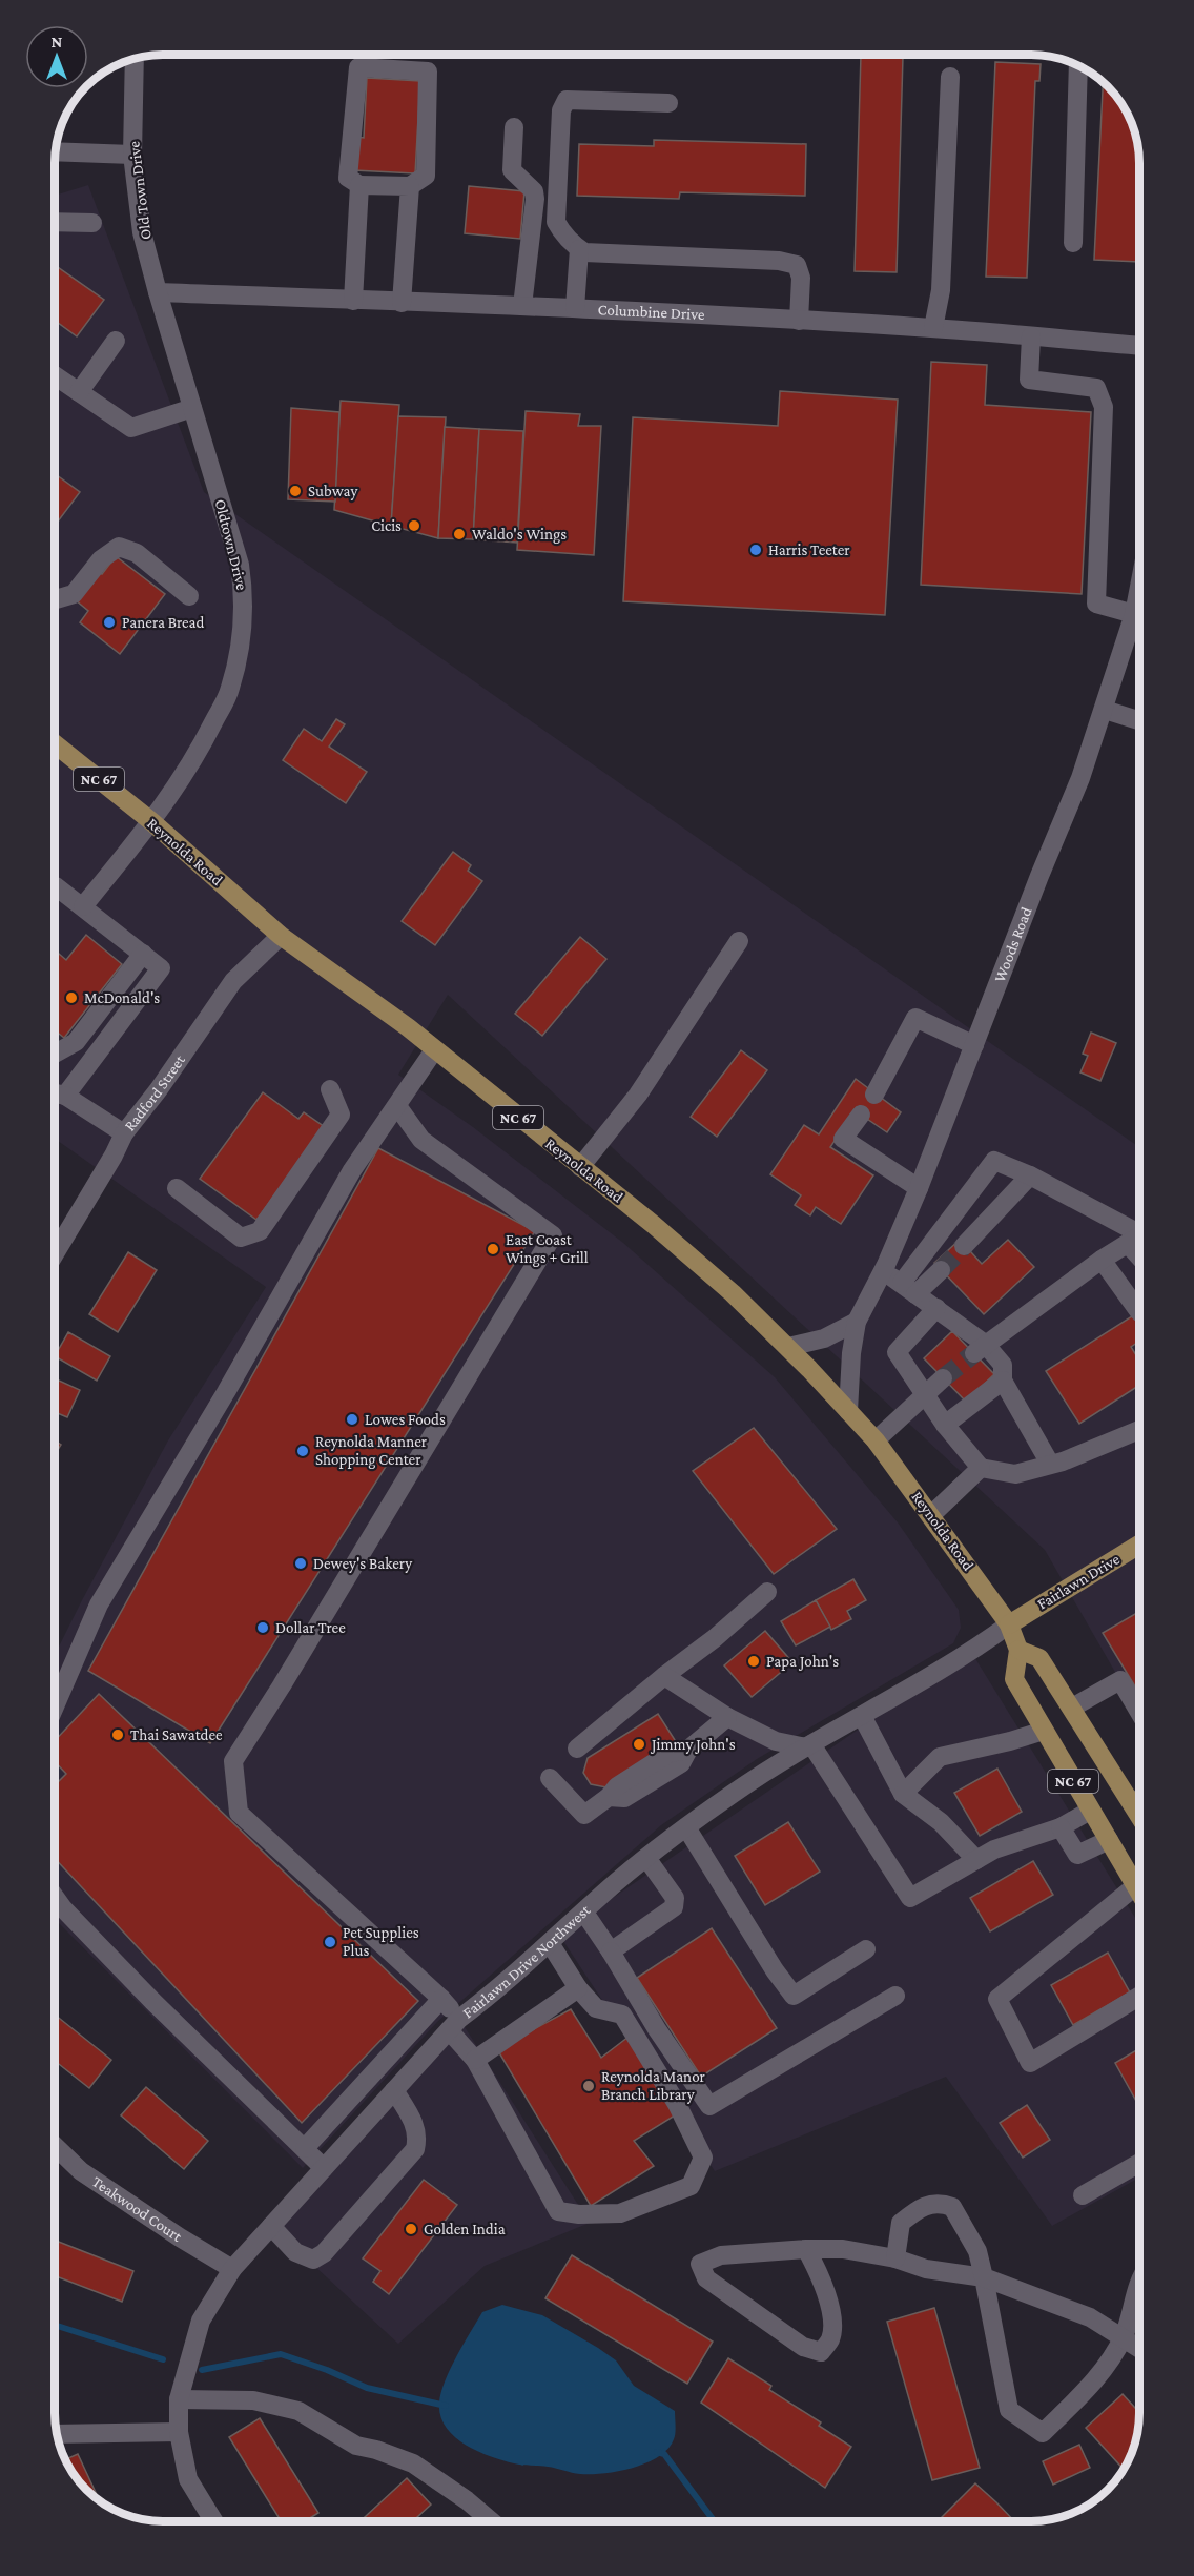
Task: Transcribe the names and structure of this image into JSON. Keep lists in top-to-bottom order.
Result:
{
  "streets": {
    "main road": ["NC 67", "Reynolda Road", "Fairlawn Drive"],
    "street": [
      "Old Town Drive",
      "Columbine Drive",
      "Oldtown Drive",
      "Woods Road",
      "Radford Street",
      "Fairlawn Drive Northwest",
      "Teakwood Court"
    ]
  },
  "crossings": [
    ["Old Town Drive", "Columbine Drive"],
    ["Old Town Drive", "Oldtown Drive"],
    ["Columbine Drive", "Oldtown Drive"],
    ["Oldtown Drive", "Reynolda Road"],
    ["NC 67", "Reynolda Road"],
    ["Reynolda Road", "Woods Road"],
    ["Reynolda Road", "Radford Street"],
    ["Reynolda Road", "Fairlawn Drive"],
    ["Reynolda Road", "Fairlawn Drive Northwest"],
    ["Fairlawn Drive", "Fairlawn Drive Northwest"],
    ["Fairlawn Drive Northwest", "Teakwood Court"]
  ],
  "places": [
    "Subway",
    "Cicis",
    "Waldo's Wings",
    "Harris Teeter",
    "Panera Bread",
    "McDonald's",
    "East Coast Wings + Grill",
    "Lowes Foods",
    "Reynolda Manner Shopping Center",
    "Dewey's Bakery",
    "Dollar Tree",
    "Papa John's",
    "Thai Sawatdee",
    "Jimmy John's",
    "Pet Supplies Plus",
    "Reynolda Manor Branch Library",
    "Golden India"
  ],
  "north": "top"
}
